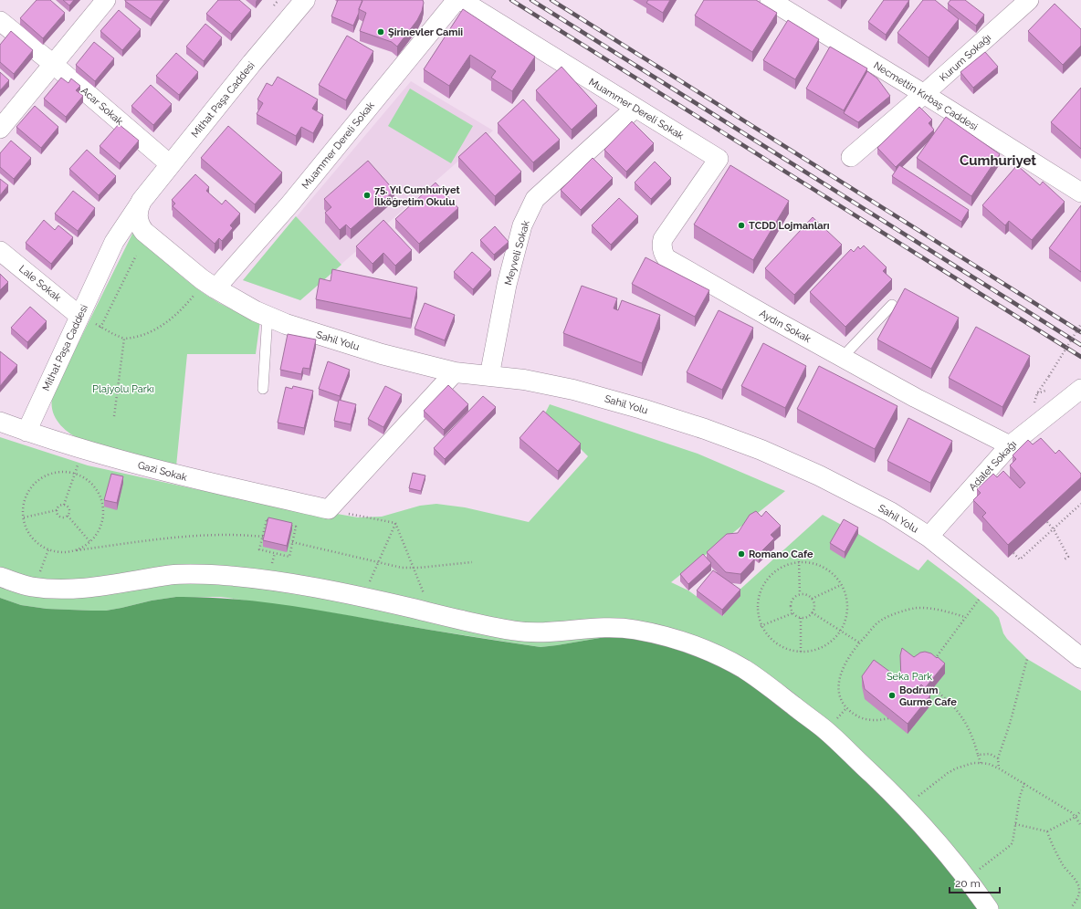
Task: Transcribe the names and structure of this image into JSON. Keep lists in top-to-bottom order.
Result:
{
  "streets": {
    "main road": ["Mithat Paşa Caddesi", "Sahil Yolu"],
    "street": [
      "Kurum Sokağı",
      "Necmettin Kırbaş Caddesi",
      "Acar Sokak",
      "Muammer Dereli Sokak",
      "Meyveli Sokak",
      "Lale Sokak",
      "Aydın Sokak",
      "Adalet Sokağı",
      "Gazi Sokak"
    ]
  },
  "crossings": [
    ["Kurum Sokağı", "Necmettin Kırbaş Caddesi"],
    ["Mithat Paşa Caddesi", "Acar Sokak"],
    ["Mithat Paşa Caddesi", "Lale Sokak"],
    ["Mithat Paşa Caddesi", "Sahil Yolu"],
    ["Mithat Paşa Caddesi", "Gazi Sokak"],
    ["Muammer Dereli Sokak", "Meyveli Sokak"],
    ["Muammer Dereli Sokak", "Aydın Sokak"],
    ["Muammer Dereli Sokak", "Sahil Yolu"],
    ["Meyveli Sokak", "Sahil Yolu"],
    ["Aydın Sokak", "Adalet Sokağı"],
    ["Sahil Yolu", "Adalet Sokağı"]
  ],
  "districts": ["Cumhuriyet"],
  "parks": ["Plajyolu Parkı", "Seka Park"],
  "places": [
    "Şirinevler Camii",
    "75. Yıl Cumhuriyet İlköğretim Okulu",
    "TCDD Lojmanları",
    "Romano Cafe",
    "Bodrum Gurme Cafe"
  ],
  "scale_bar": "20 m"
}
